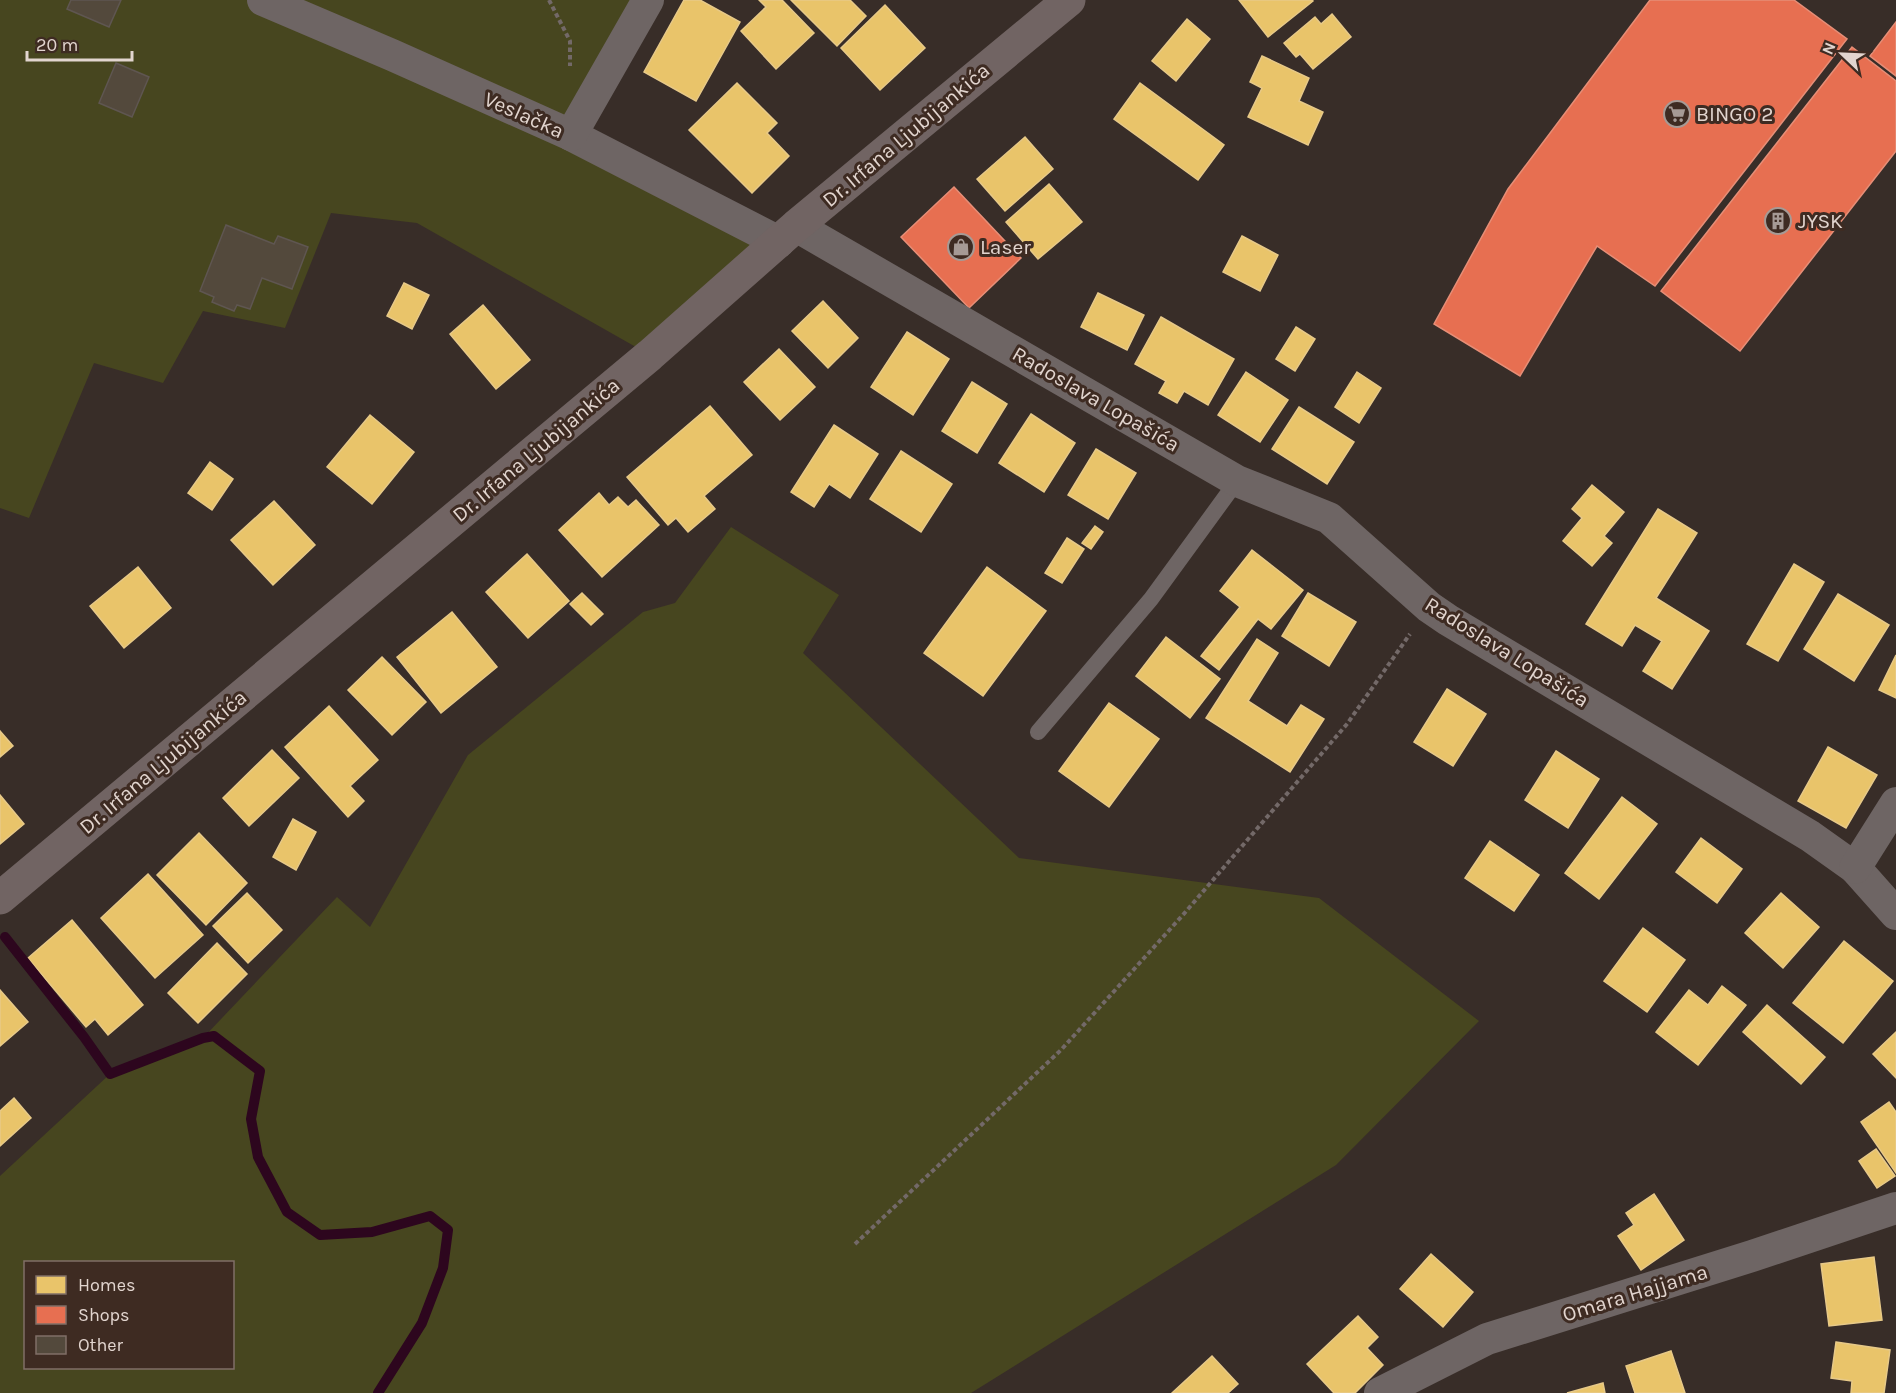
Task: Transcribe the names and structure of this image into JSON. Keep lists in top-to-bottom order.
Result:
{
  "streets": {
    "main road": ["Dr. Irfana Ljubijankića"],
    "street": ["Veslačka", "Radoslava Lopašića", "Omara Hajjama"]
  },
  "crossings": [
    ["Veslačka", "Dr. Irfana Ljubijankića"],
    ["Veslačka", "Radoslava Lopašića"],
    ["Dr. Irfana Ljubijankića", "Radoslava Lopašića"]
  ],
  "places": {
    "supermarket": ["BINGO 2"],
    "building": ["JYSK"],
    "shop": ["Laser"]
  },
  "legend": ["Homes", "Shops", "Other"],
  "scale_bar": "20 m",
  "north": "top left"
}
